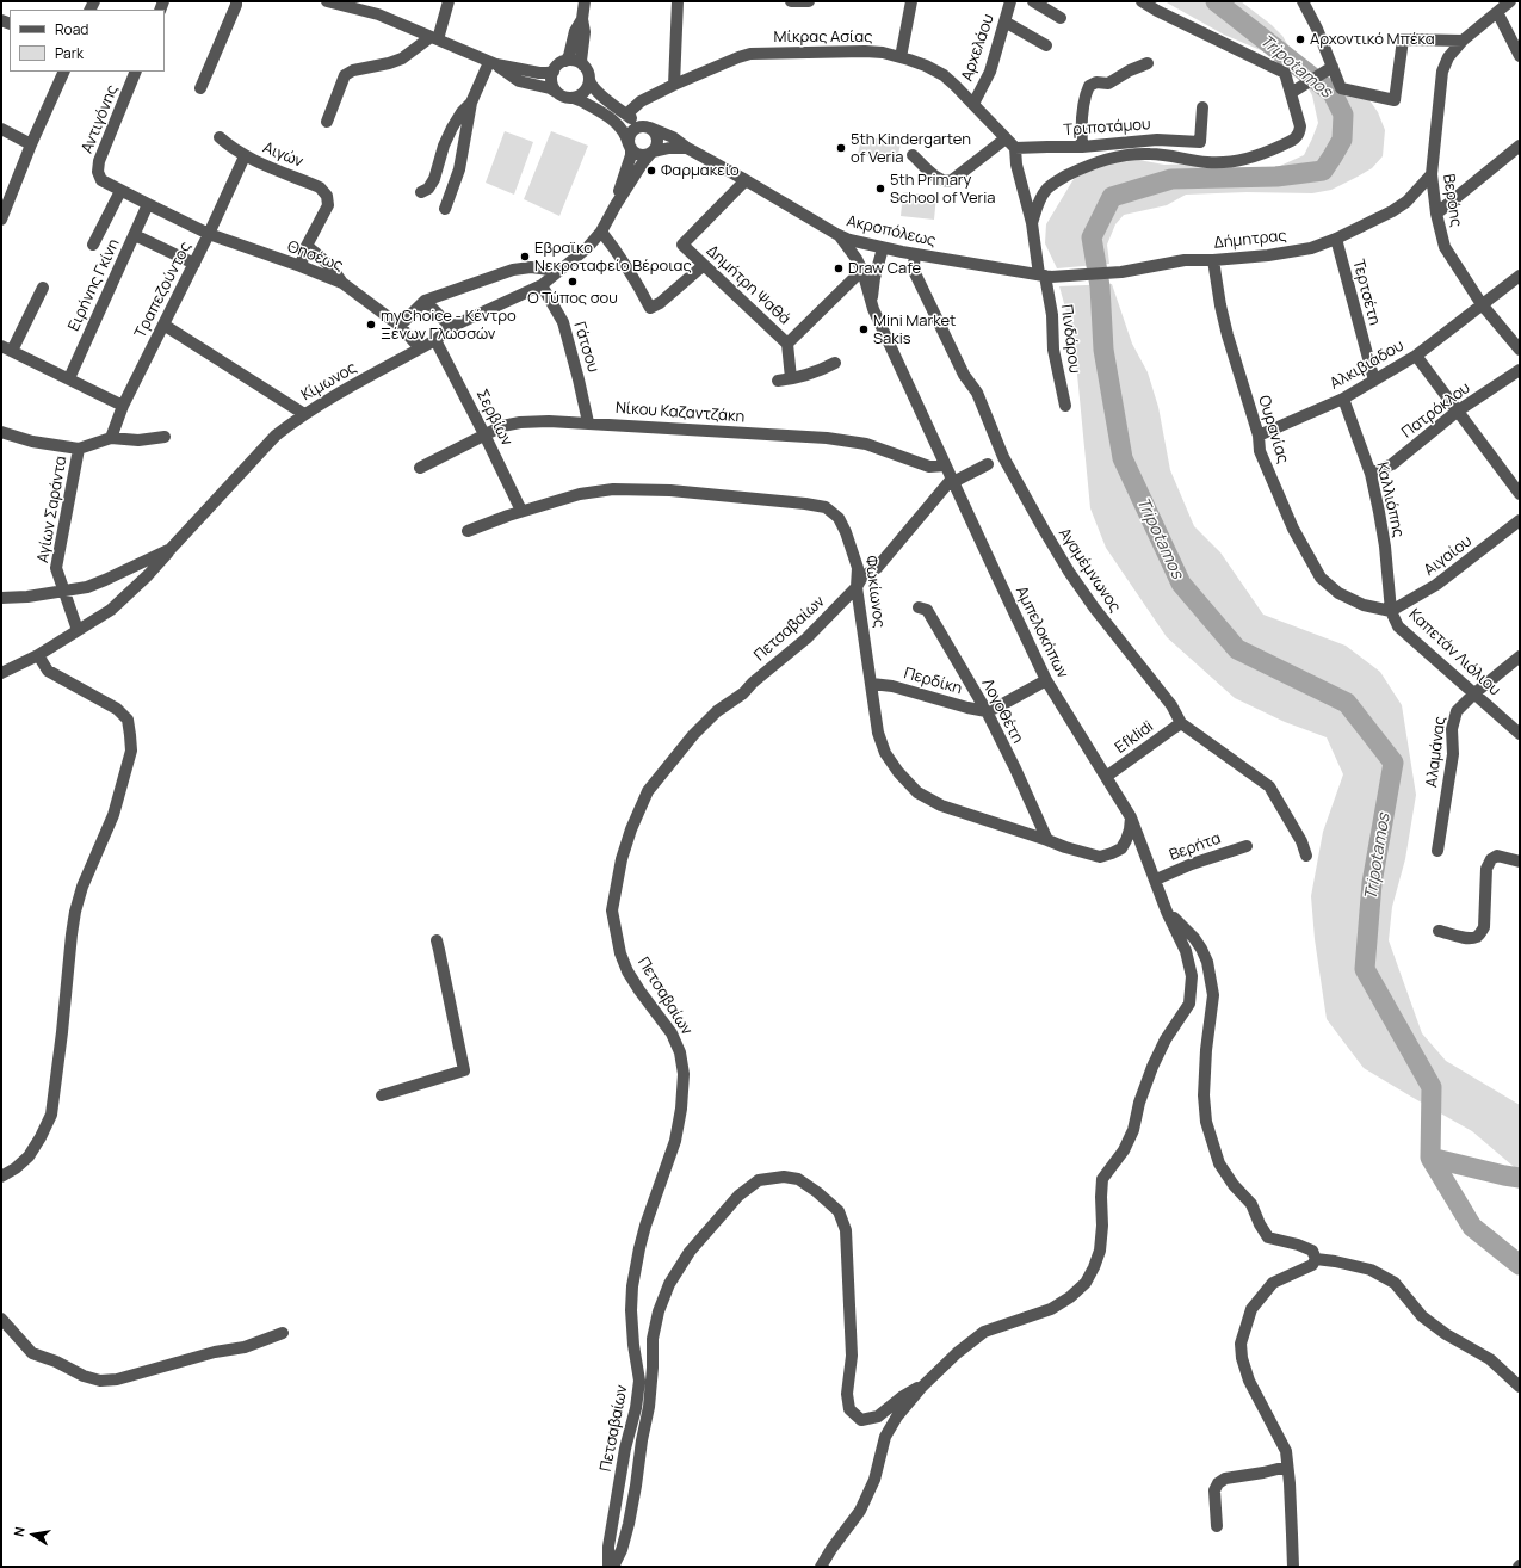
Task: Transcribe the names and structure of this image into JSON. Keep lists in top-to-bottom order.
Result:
{
  "streets": {
    "street": [
      "Μίκρας Ασίας",
      "Αρχελάου",
      "Αντιγόνης",
      "Τριποτάμου",
      "Αιγών",
      "Βερόης",
      "Ακροπόλεως",
      "Δήμητρας",
      "Θησέως",
      "Ειρήνης Γκίνη",
      "Δημήτρη Ψαθά",
      "Τραπεζούντος",
      "Τερτσέτη",
      "Πινδάρου",
      "Γάτσου",
      "Αλκιβιάδου",
      "Κίμωνος",
      "Πατρόκλου",
      "Νίκου Καζαντζάκη",
      "Σερβίων",
      "Ουρανίας",
      "Καλλιόπης",
      "Αγίων Σαράντα",
      "Αιγαίου",
      "Αγαμέμνωνος",
      "Φωκίωνος",
      "Πετσαβαίων",
      "Αμπελοκήπων",
      "Καπετάν Λιόλιου",
      "Περδίκη",
      "Λογοθέτη",
      "Efklidi",
      "Αλαμάνας",
      "Βερήτα"
    ]
  },
  "crossings": [
    ["Μίκρας Ασίας", "Αρχελάου"],
    ["Μίκρας Ασίας", "Τριποτάμου"],
    ["Μίκρας Ασίας", "Ακροπόλεως"],
    ["Αντιγόνης", "Θησέως"],
    ["Αιγών", "Τραπεζούντος"],
    ["Βερόης", "Δήμητρας"],
    ["Βερόης", "Αλκιβιάδου"],
    ["Ακροπόλεως", "Δήμητρας"],
    ["Ακροπόλεως", "Δημήτρη Ψαθά"],
    ["Ακροπόλεως", "Πινδάρου"],
    ["Ακροπόλεως", "Κίμωνος"],
    ["Ακροπόλεως", "Αγαμέμνωνος"],
    ["Ακροπόλεως", "Αμπελοκήπων"],
    ["Δήμητρας", "Τερτσέτη"],
    ["Δήμητρας", "Πινδάρου"],
    ["Δήμητρας", "Ουρανίας"],
    ["Θησέως", "Ειρήνης Γκίνη"],
    ["Θησέως", "Τραπεζούντος"],
    ["Θησέως", "Κίμωνος"],
    ["Τερτσέτη", "Αλκιβιάδου"],
    ["Γάτσου", "Κίμωνος"],
    ["Γάτσου", "Νίκου Καζαντζάκη"],
    ["Αλκιβιάδου", "Ουρανίας"],
    ["Αλκιβιάδου", "Καλλιόπης"],
    ["Κίμωνος", "Σερβίων"],
    ["Κίμωνος", "Αγίων Σαράντα"],
    ["Πατρόκλου", "Καλλιόπης"],
    ["Νίκου Καζαντζάκη", "Σερβίων"],
    ["Νίκου Καζαντζάκη", "Αμπελοκήπων"],
    ["Σερβίων", "Φωκίωνος"],
    ["Ουρανίας", "Καλλιόπης"],
    ["Ουρανίας", "Αιγαίου"],
    ["Ουρανίας", "Καπετάν Λιόλιου"],
    ["Καλλιόπης", "Αιγαίου"],
    ["Καλλιόπης", "Καπετάν Λιόλιου"],
    ["Αιγαίου", "Καπετάν Λιόλιου"],
    ["Αγαμέμνωνος", "Efklidi"],
    ["Φωκίωνος", "Πετσαβαίων"],
    ["Φωκίωνος", "Αμπελοκήπων"],
    ["Φωκίωνος", "Περδίκη"],
    ["Φωκίωνος", "Λογοθέτη"],
    ["Πετσαβαίων", "Αμπελοκήπων"],
    ["Αμπελοκήπων", "Efklidi"],
    ["Αμπελοκήπων", "Βερήτα"],
    ["Καπετάν Λιόλιου", "Αλαμάνας"],
    ["Περδίκη", "Λογοθέτη"]
  ],
  "water": ["Tripotamos"],
  "places": [
    "Αρχοντικό Μπέκα",
    "5th Kindergarten of Veria",
    "Φαρμακείο",
    "5th Primary School of Veria",
    "Εβραϊκο Νεκροταφείο Βέροιας",
    "Draw Cafe",
    "Ο Τύπος σου",
    "myChoice - Κέντρο Ξένων Γλωσσών",
    "Mini Market Sakis"
  ],
  "legend": ["Road", "Park"],
  "north": "left"
}
